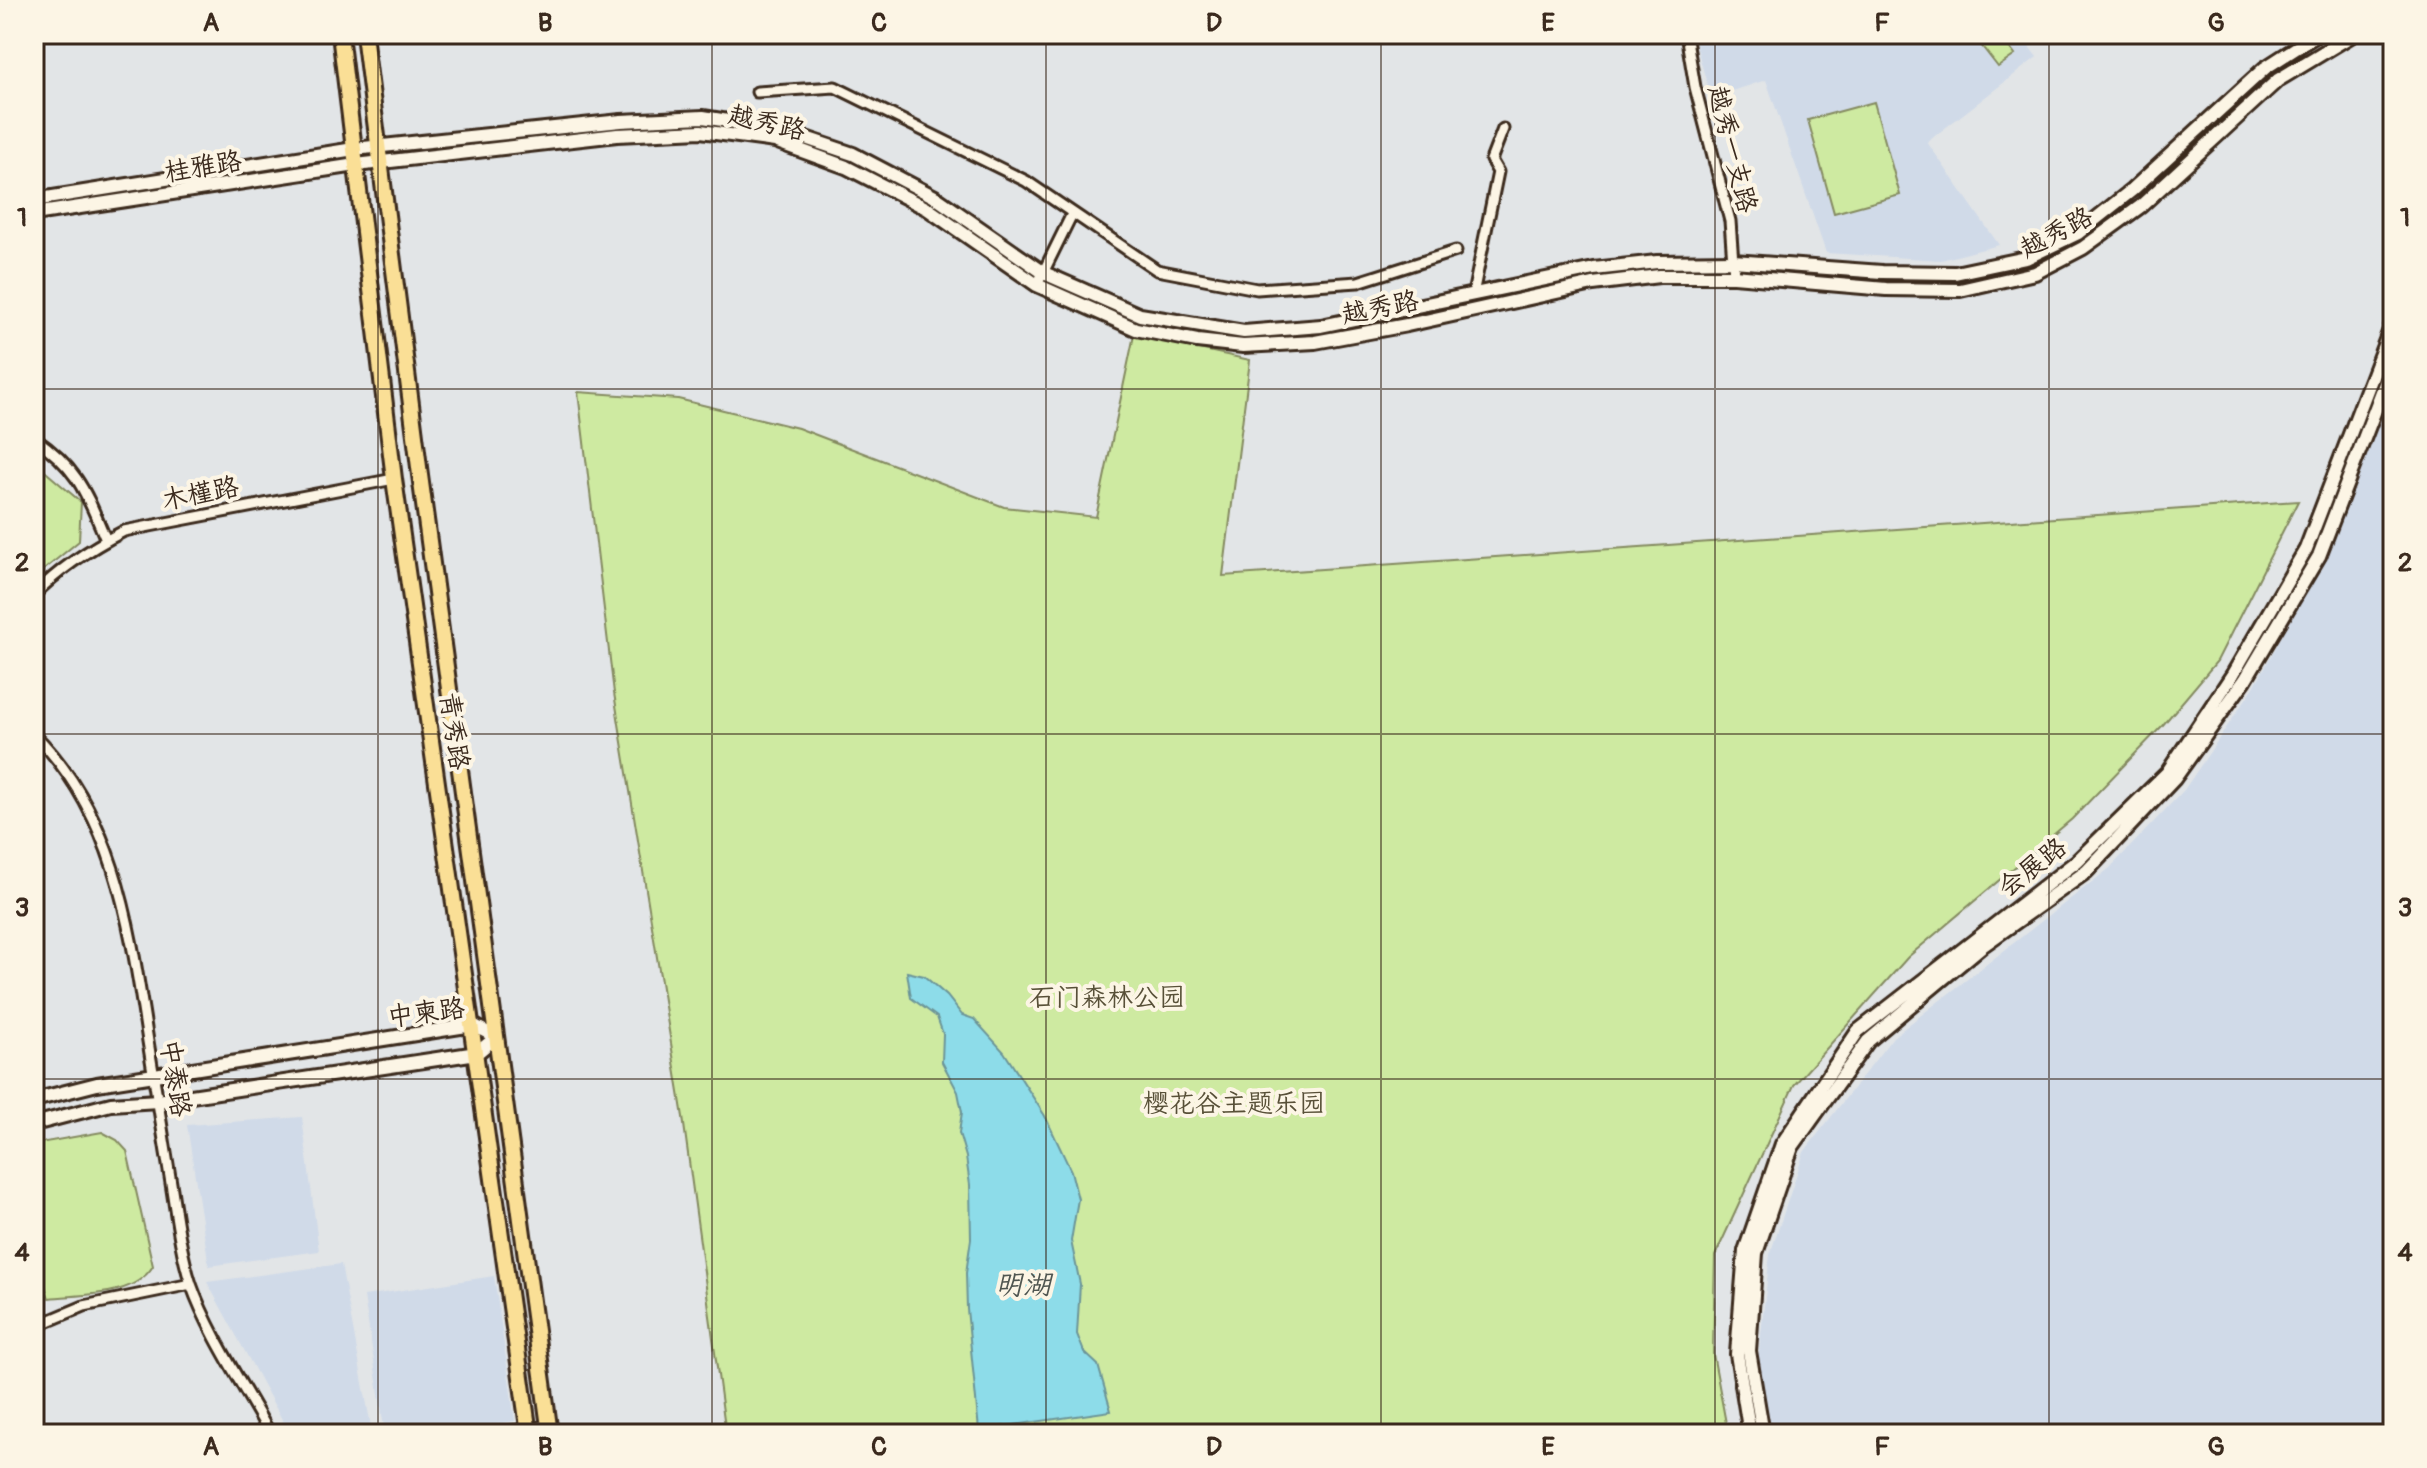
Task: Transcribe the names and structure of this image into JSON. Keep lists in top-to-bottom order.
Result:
{
  "streets": {
    "main road": [
      "越秀路",
      "桂雅路",
      "青秀路",
      "会展路",
      "中柬路"
    ],
    "street": ["越秀一支路", "木槿路", "中泰路"]
  },
  "crossings": [
    ["越秀路", "越秀一支路"],
    ["越秀路", "桂雅路"],
    ["越秀路", "青秀路"],
    ["桂雅路", "青秀路"],
    ["木槿路", "青秀路"],
    ["青秀路", "中柬路"],
    ["中柬路", "中泰路"]
  ],
  "water": ["明湖"],
  "parks": ["石门森林公园", "樱花谷主题乐园"],
  "grid": {
    "columns": [
      "A",
      "B",
      "C",
      "D",
      "E",
      "F",
      "G"
    ],
    "rows": [
      "1",
      "2",
      "3",
      "4"
    ]
  }
}
